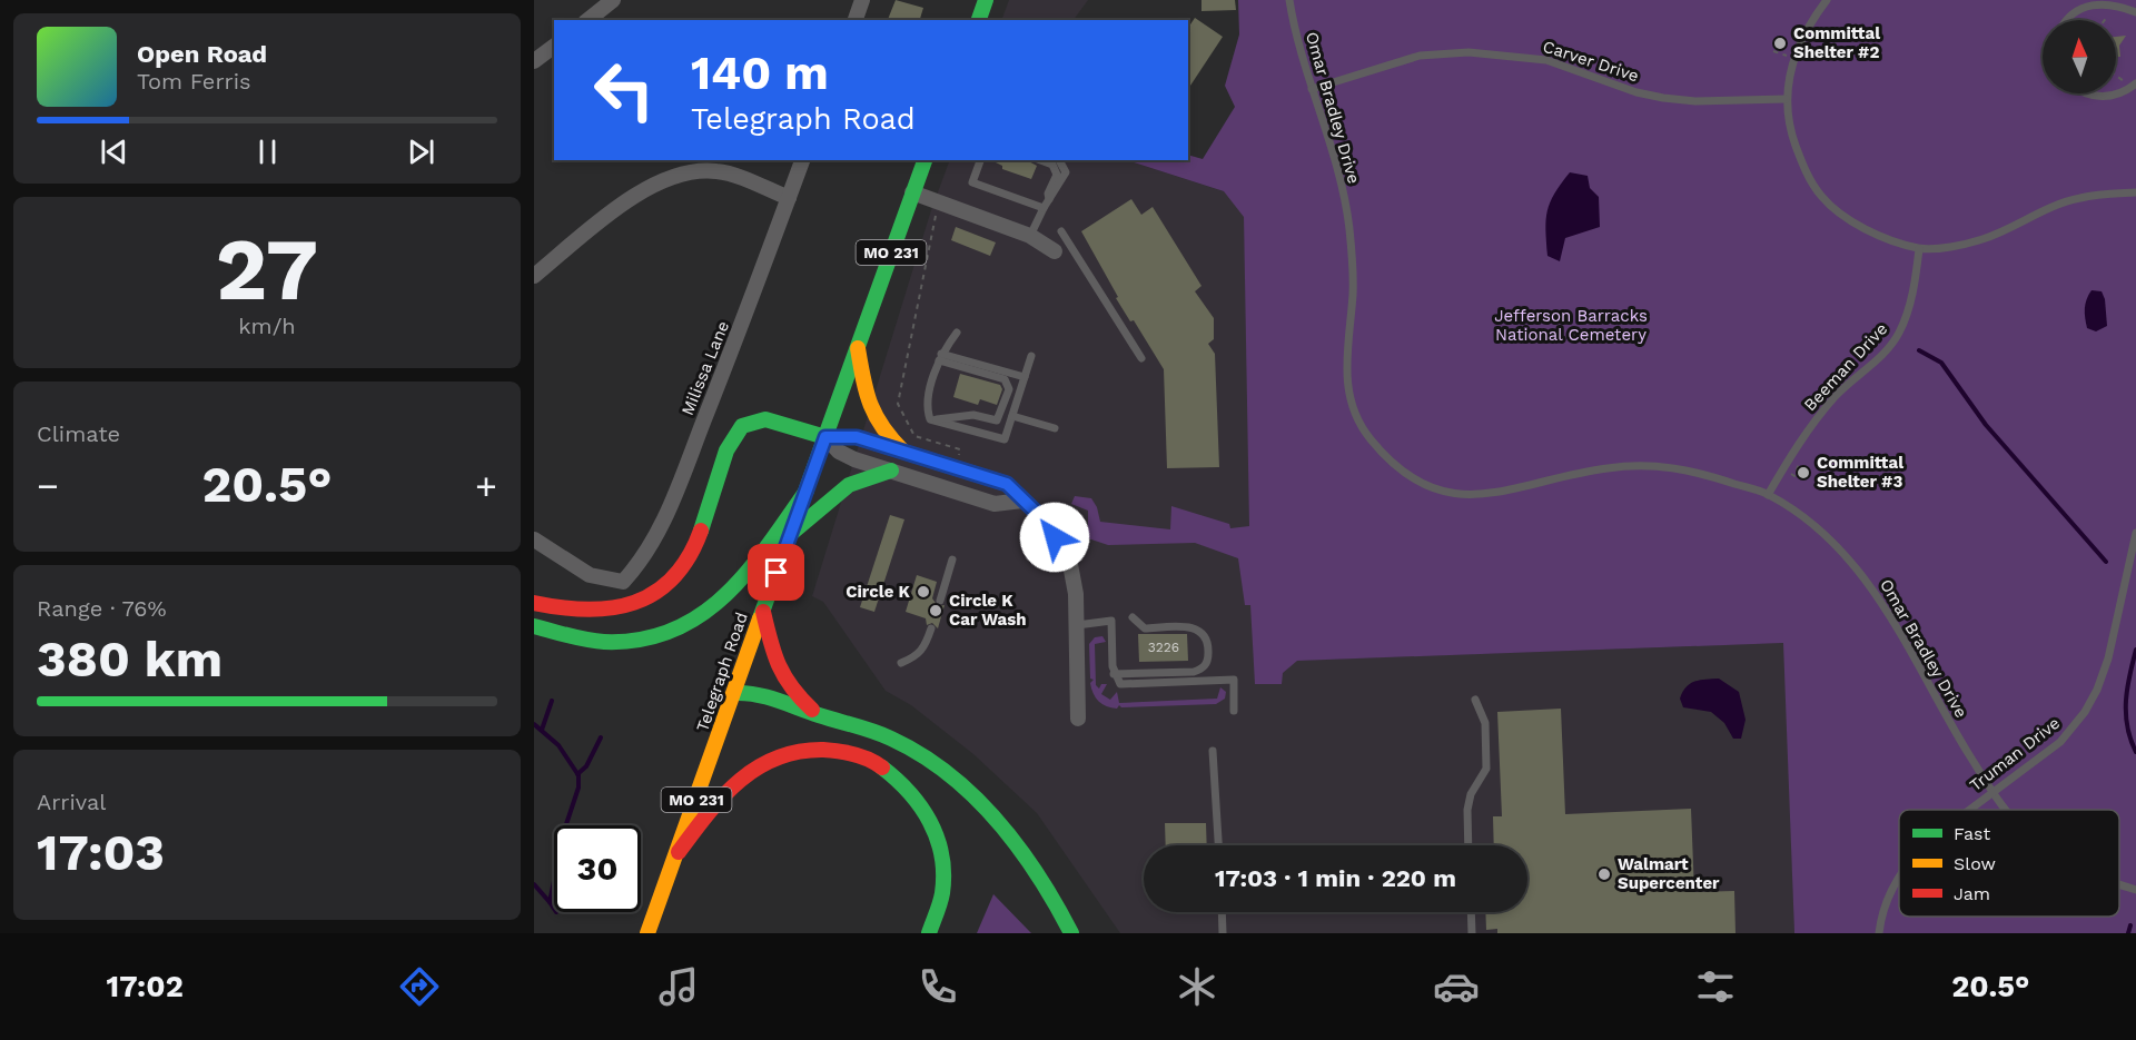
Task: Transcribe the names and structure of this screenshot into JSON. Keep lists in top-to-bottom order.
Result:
{
  "streets": {
    "main road": ["MO 231", "Telegraph Road"],
    "street": ["Milissa Lane"],
    "lane": [
      "Carver Drive",
      "Omar Bradley Drive",
      "Beeman Drive",
      "Truman Drive"
    ]
  },
  "crossings": [
    ["Carver Drive", "Omar Bradley Drive"],
    ["Omar Bradley Drive", "Beeman Drive"],
    ["Omar Bradley Drive", "Truman Drive"]
  ],
  "parks": ["Jefferson Barracks National Cemetery"],
  "places": [
    "Committal Shelter #2",
    "Committal Shelter #3",
    "Circle K",
    "Circle K Car Wash",
    "Walmart Supercenter"
  ],
  "house_numbers": ["3226"],
  "legend": ["Fast", "Slow", "Jam"],
  "north": "top",
  "page": {
    "turn": ["140 m", "Telegraph Road"],
    "song": ["Open Road", "Tom Ferris"],
    "tile": [
      ["27", "km/h"],
      "Climate",
      ["Range · 76%", "380 km"],
      ["Arrival", "17:03"]
    ],
    "heat": ["−", "20.5°", "+"],
    "limit": "30",
    "trip": "17:03 · 1 min · 220 m",
    "tabs": ["17:02", "20.5°"]
  }
}
